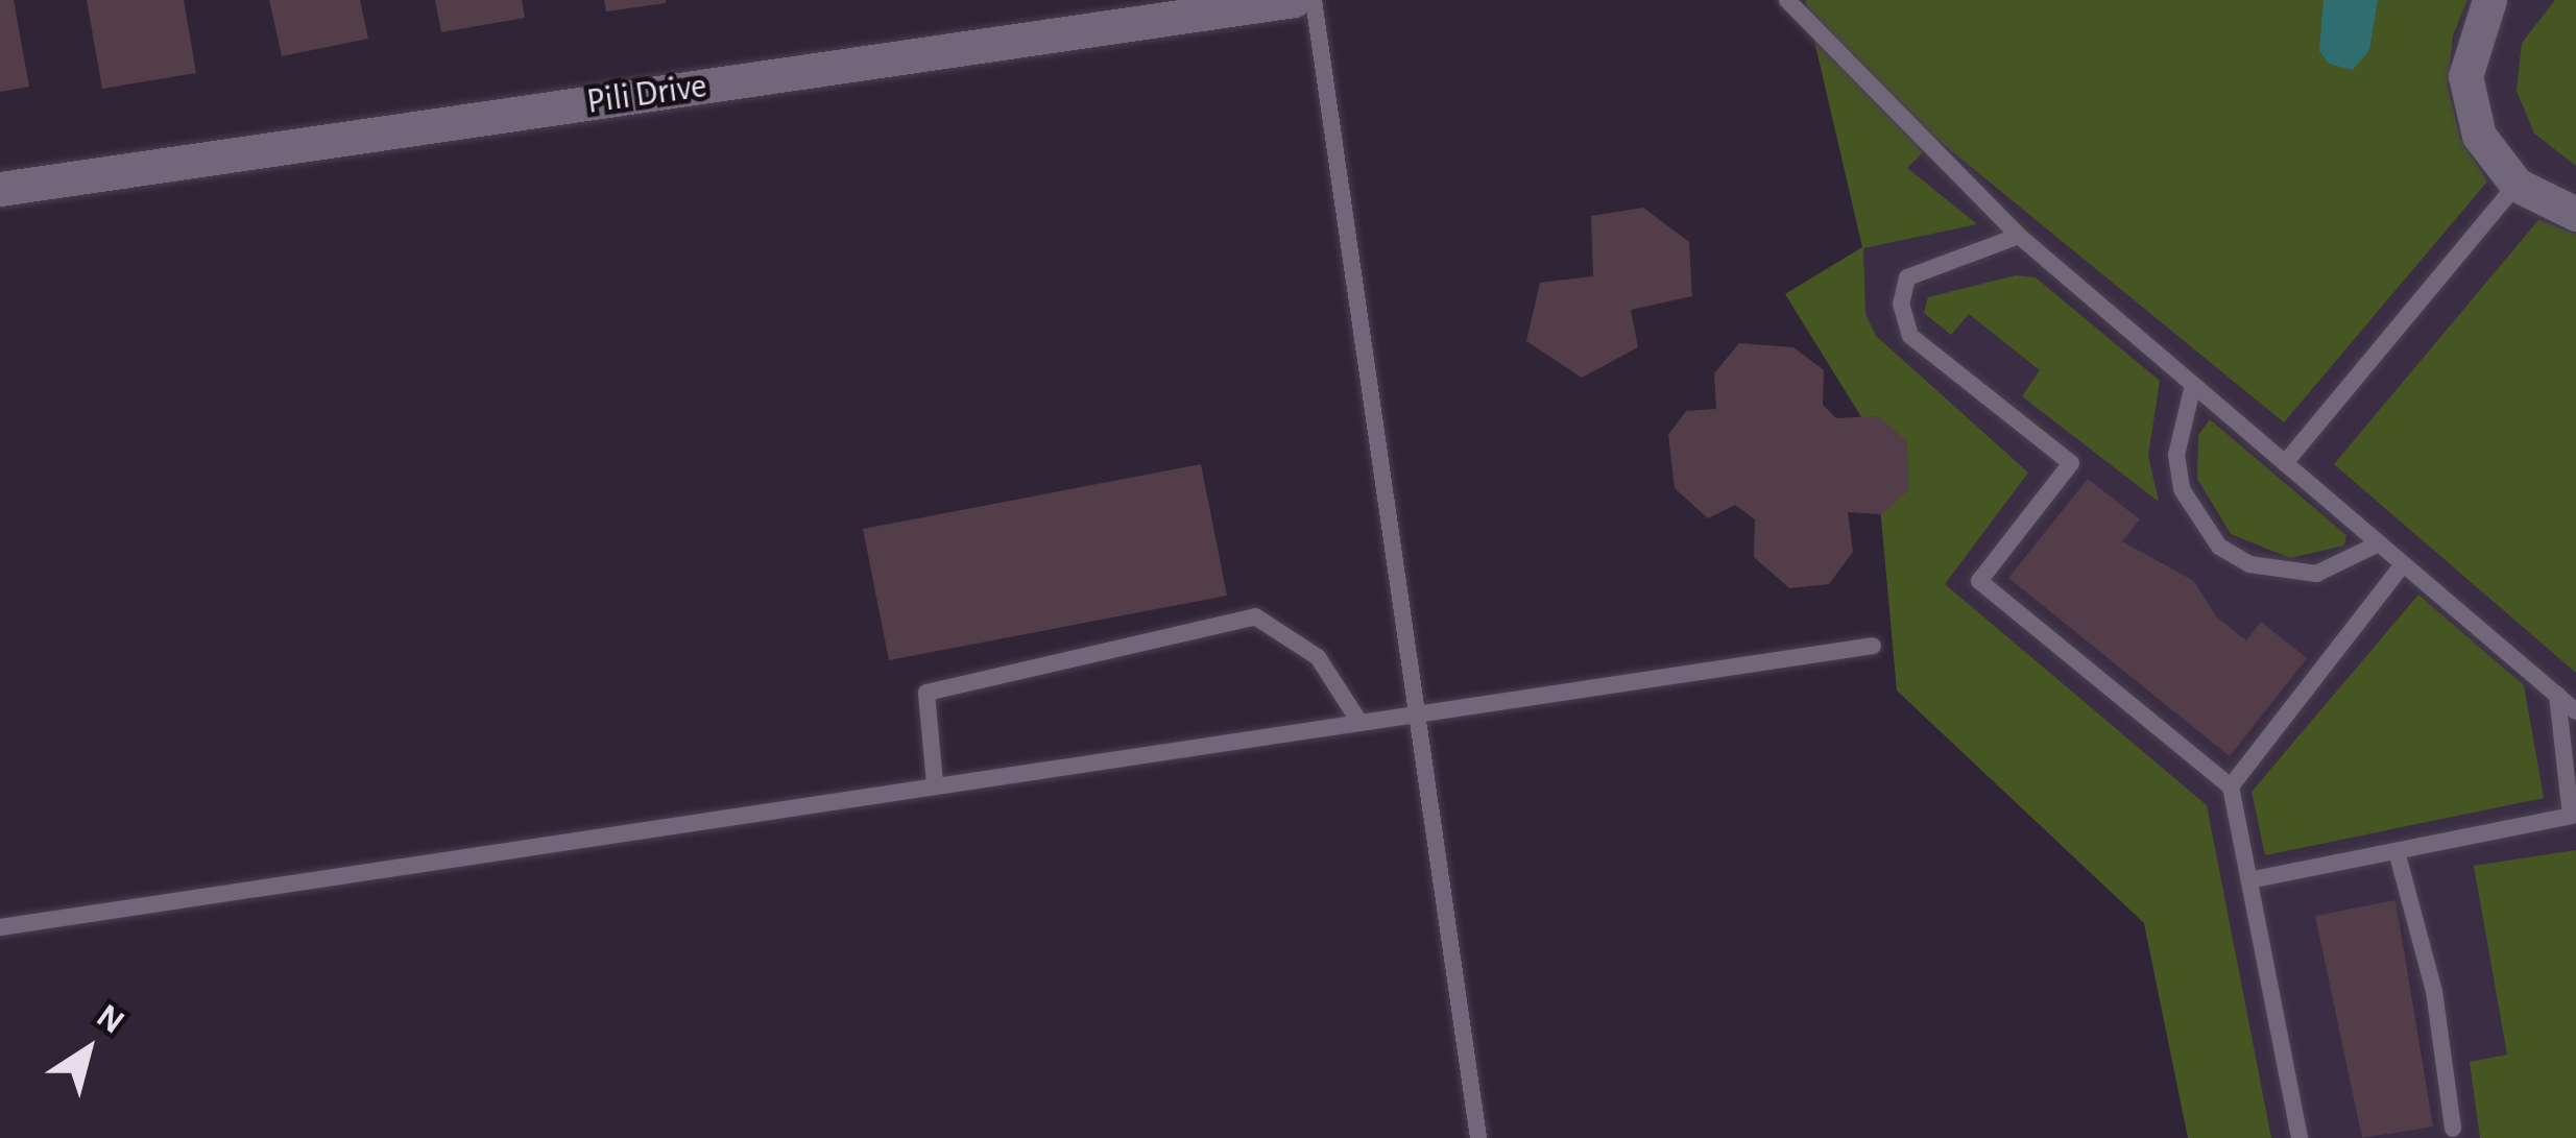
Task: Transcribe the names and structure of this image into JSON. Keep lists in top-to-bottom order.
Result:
{
  "streets": {
    "street": ["Pili Drive"]
  },
  "north": "top right"
}
